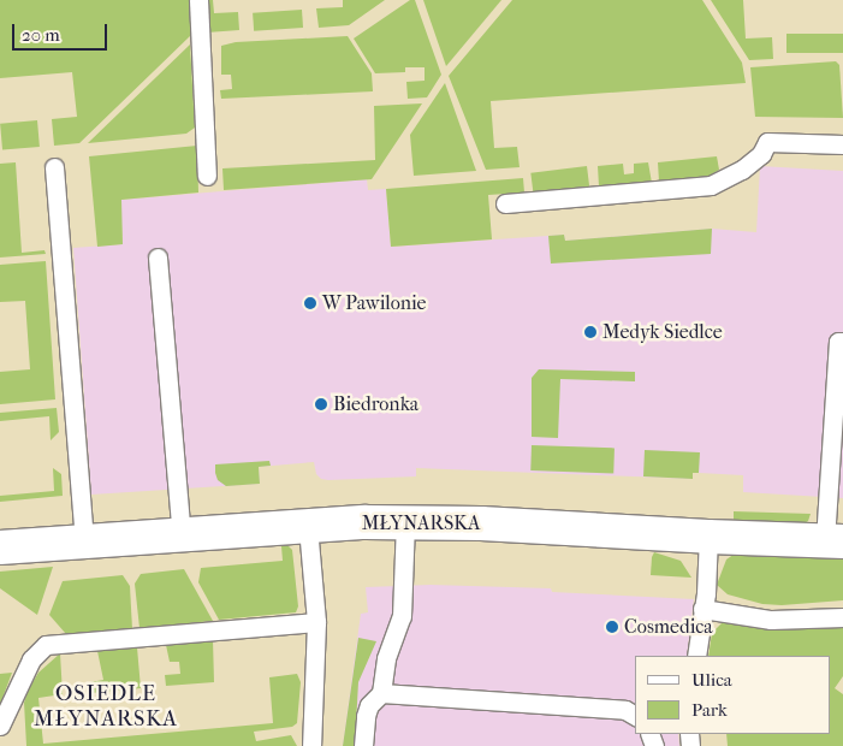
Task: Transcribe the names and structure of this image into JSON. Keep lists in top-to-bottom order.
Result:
{
  "streets": {
    "street": ["MŁYNARSKA"]
  },
  "districts": ["OSIEDLE MŁYNARSKA"],
  "places": [
    "W Pawilonie",
    "Medyk Siedlce",
    "Biedronka",
    "Cosmedica"
  ],
  "legend": ["Ulica", "Park"],
  "scale_bar": "20 m"
}
